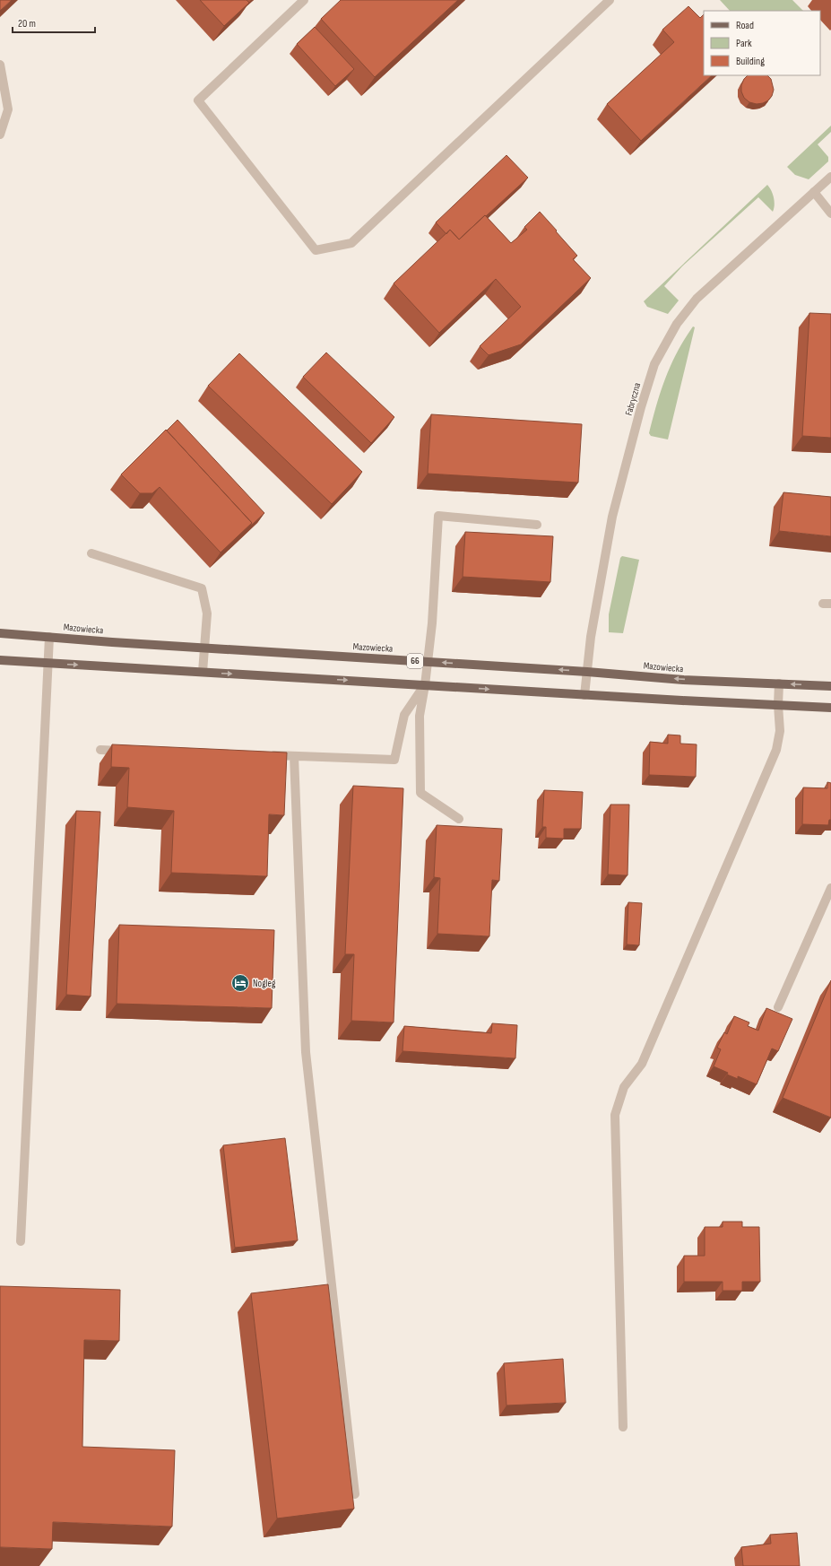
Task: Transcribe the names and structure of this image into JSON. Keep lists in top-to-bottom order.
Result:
{
  "streets": {
    "main road": ["Mazowiecka", "66"],
    "street": ["Fabryczna"]
  },
  "crossings": [
    ["Fabryczna", "Mazowiecka"]
  ],
  "places": {
    "hotel": ["Nogleg"]
  },
  "legend": ["Road", "Park", "Building"],
  "scale_bar": "20 m"
}
